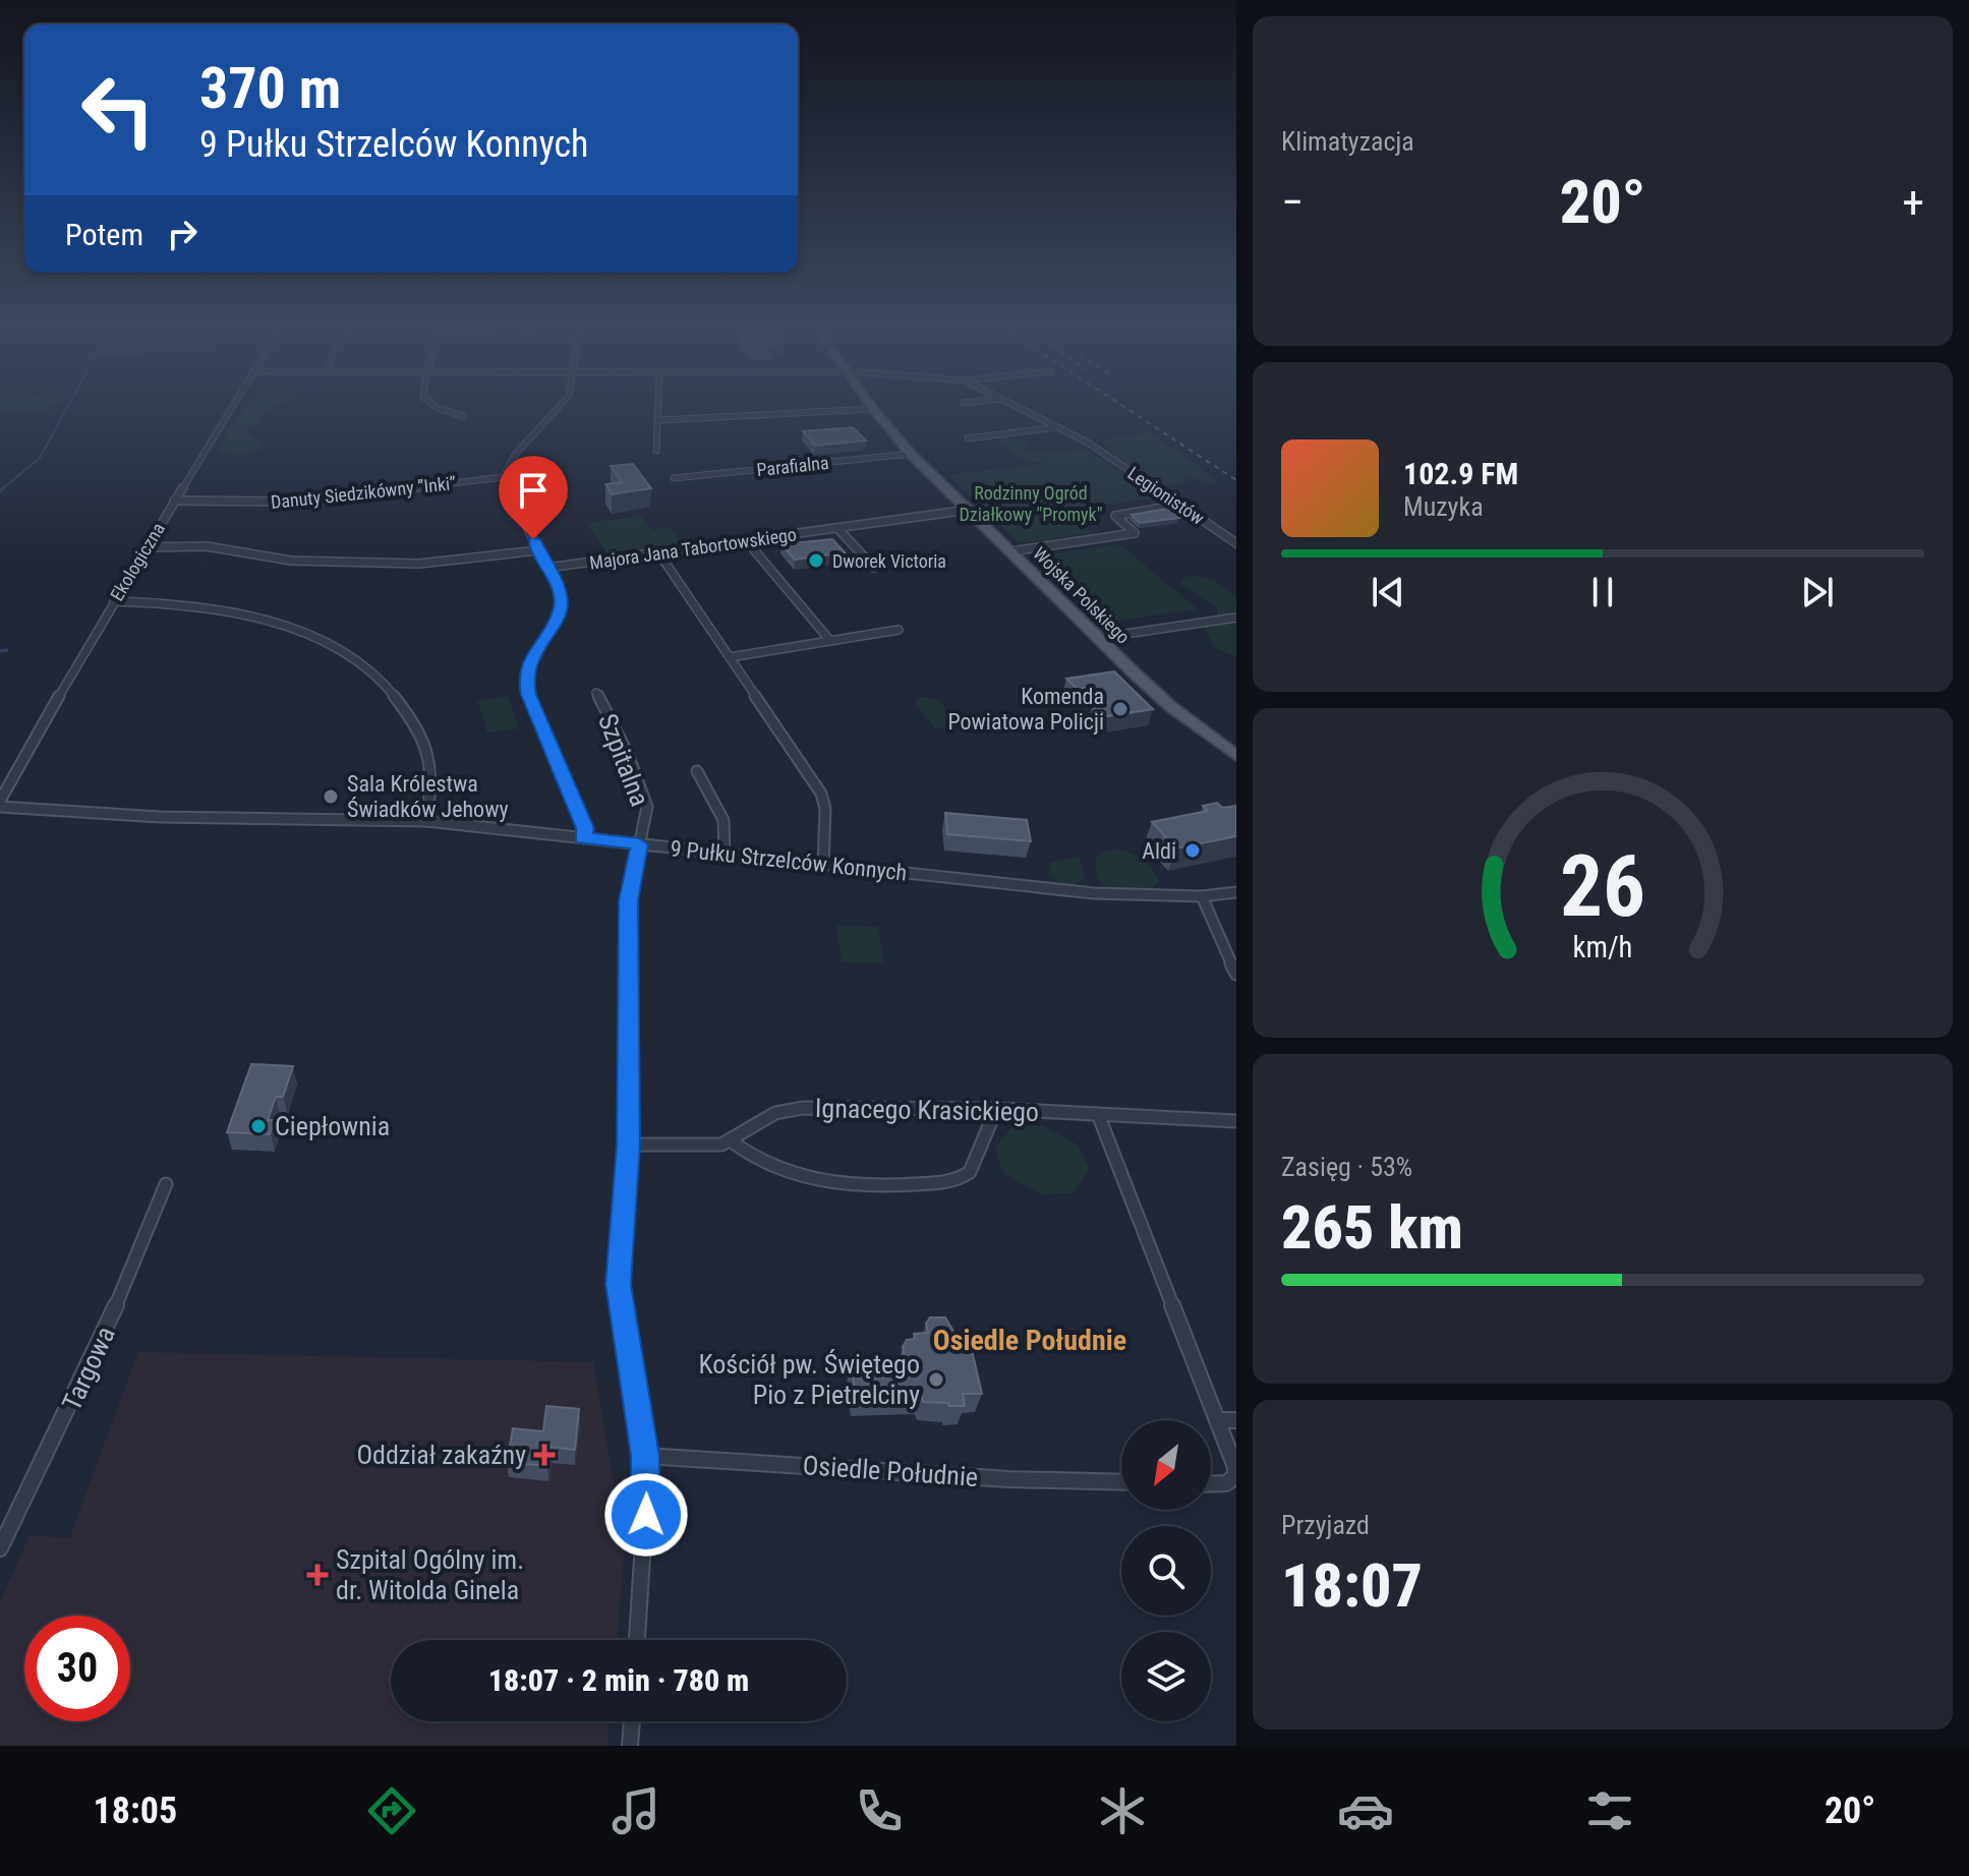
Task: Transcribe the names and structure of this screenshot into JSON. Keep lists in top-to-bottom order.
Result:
{
  "streets": {
    "main road": ["Wojska Polskiego"],
    "street": [
      "Parafialna",
      "Danuty Siedzikówny ”Inki”",
      "Legionistów",
      "Majora Jana Tabortowskiego",
      "Ekologiczna",
      "Szpitalna",
      "9 Pułku Strzelców Konnych",
      "Ignacego Krasickiego",
      "Targowa",
      "Osiedle Południe"
    ]
  },
  "crossings": [
    ["Parafialna", "Wojska Polskiego"],
    ["Danuty Siedzikówny ”Inki”", "Ekologiczna"],
    ["Majora Jana Tabortowskiego", "Wojska Polskiego"],
    ["Ekologiczna", "9 Pułku Strzelców Konnych"],
    ["Szpitalna", "9 Pułku Strzelców Konnych"],
    ["Szpitalna", "Osiedle Południe"]
  ],
  "districts": ["Osiedle Południe"],
  "parks": ["Rodzinny Ogród Działkowy \"Promyk\""],
  "places": {
    "other": [
      "Dworek Victoria",
      "Komenda Powiatowa Policji",
      "Sala Królestwa Świadków Jehowy",
      "Aldi",
      "Ciepłownia",
      "Kościół pw. Świętego Pio z Pietrelciny"
    ],
    "health": ["Oddział zakaźny", "Szpital Ogólny im. dr. Witolda Ginela"]
  },
  "north": "bottom left",
  "page": {
    "tile": [
      "Klimatyzacja",
      ["Zasięg · 53%", "265 km"],
      ["Przyjazd", "18:07"]
    ],
    "turn": ["370 m", "9 Pułku Strzelców Konnych"],
    "heat": ["−", "20°", "+"],
    "then": "Potem",
    "song": ["102.9 FM", "Muzyka"],
    "limit": "30",
    "trip": "18:07 · 2 min · 780 m",
    "tabs": ["18:05", "20°"],
    "gauge": ["26", "km/h"]
  }
}
